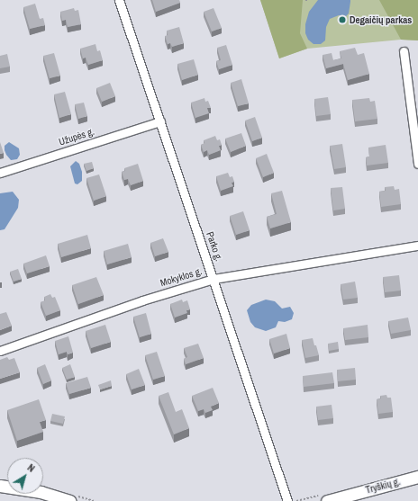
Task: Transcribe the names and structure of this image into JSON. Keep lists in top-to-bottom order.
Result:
{
  "streets": {
    "main road": ["Tryškių g."],
    "street": ["Užupės g.", "Parko g.", "Mokyklos g."]
  },
  "crossings": [
    ["Užupės g.", "Parko g."],
    ["Parko g.", "Mokyklos g."]
  ],
  "places": ["Degaičių parkas"],
  "north": "top right"
}
